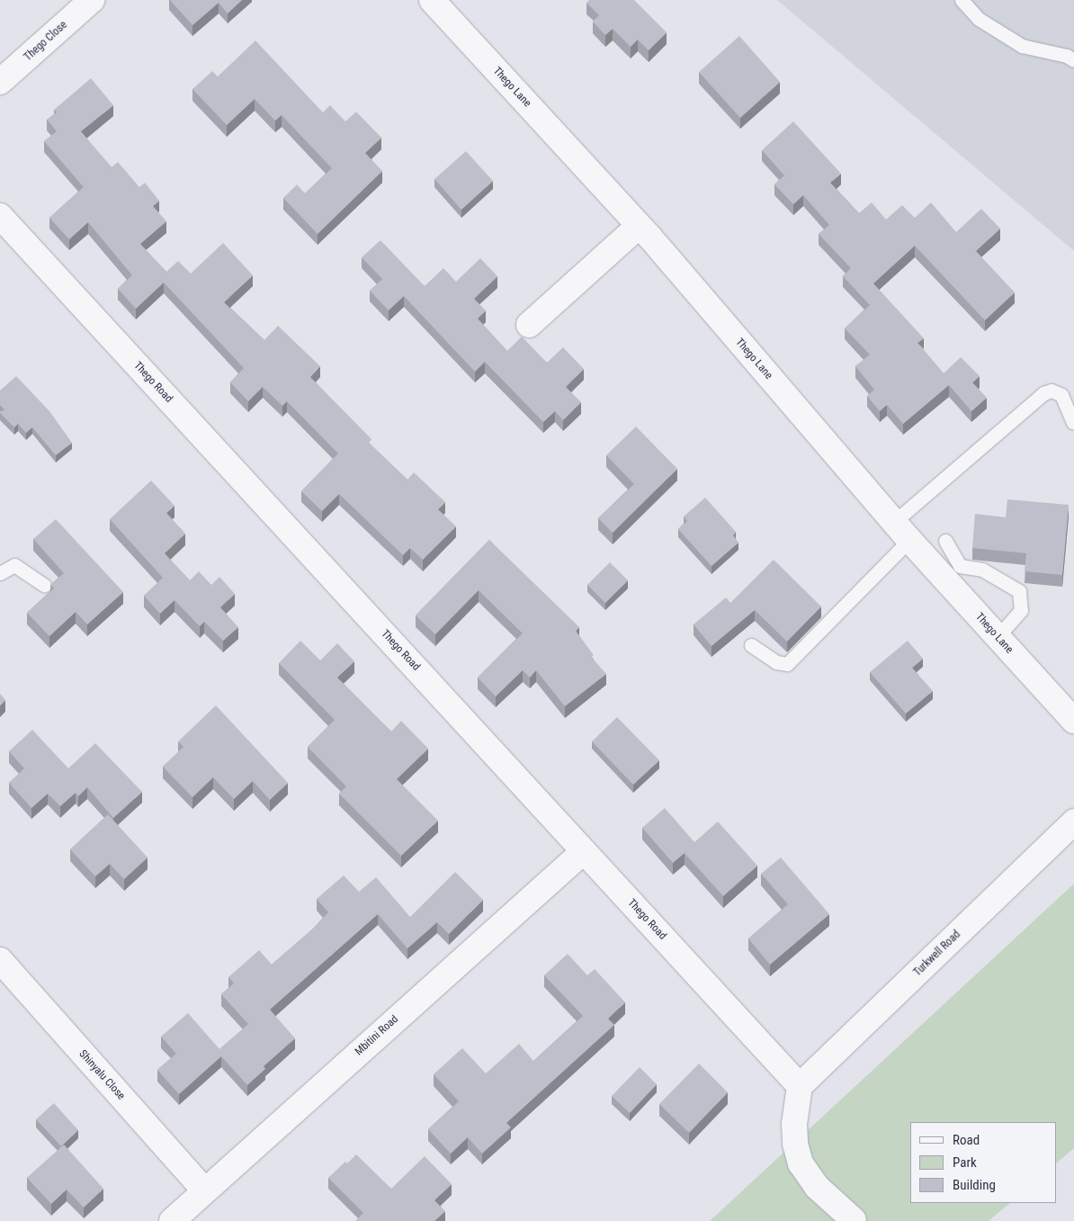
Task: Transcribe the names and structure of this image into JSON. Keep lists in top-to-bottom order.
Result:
{
  "streets": {
    "street": [
      "Thego Close",
      "Thego Lane",
      "Thego Road",
      "Turkwell Road",
      "Mbitini Road",
      "Shinyalu Close"
    ]
  },
  "crossings": [
    ["Thego Road", "Turkwell Road"],
    ["Thego Road", "Mbitini Road"],
    ["Mbitini Road", "Shinyalu Close"]
  ],
  "legend": ["Road", "Park", "Building"]
}
